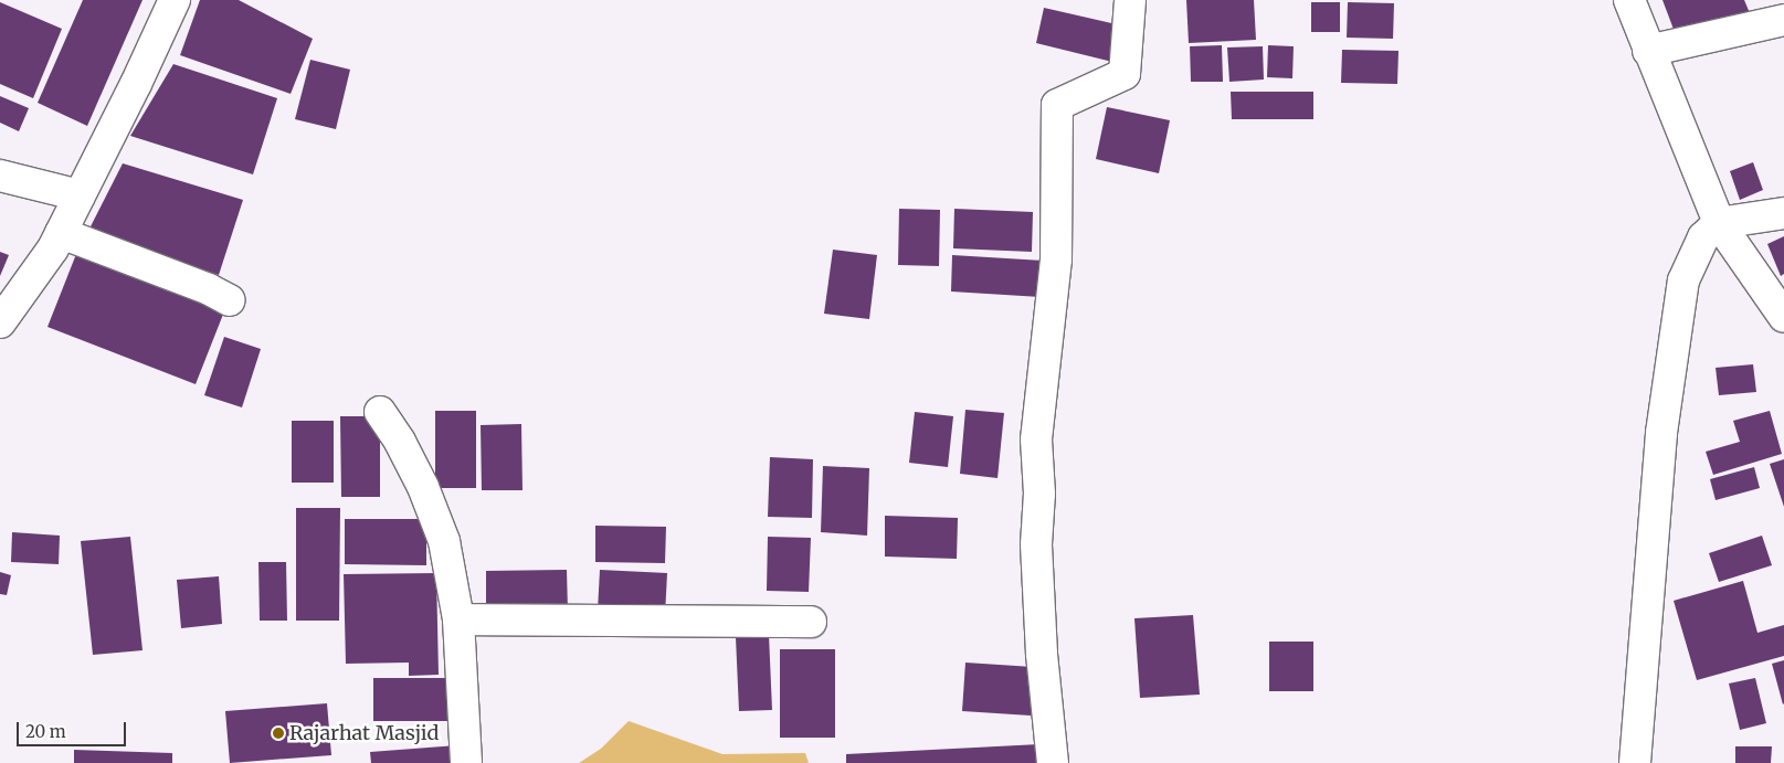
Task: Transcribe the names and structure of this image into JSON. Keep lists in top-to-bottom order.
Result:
{
  "places": ["Rajarhat Masjid"],
  "scale_bar": "20 m"
}
